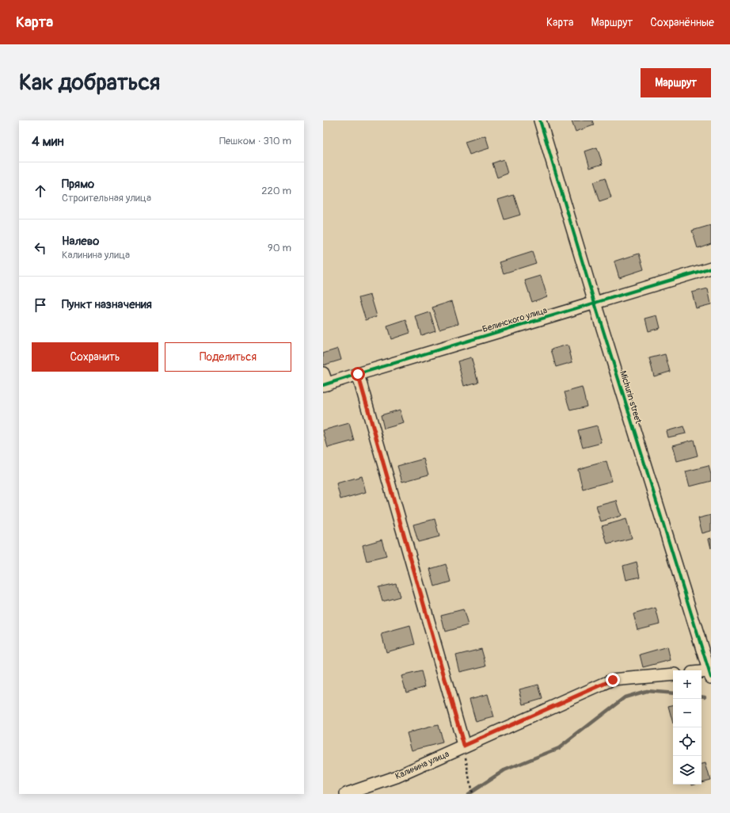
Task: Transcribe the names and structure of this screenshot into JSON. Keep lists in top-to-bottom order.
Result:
{
  "streets": {
    "street": ["Белинского улица", "Michurin street", "Калинина улица"]
  },
  "crossings": [
    ["Белинского улица", "Michurin street"]
  ],
  "page": {
    "header": "Карта",
    "nav": ["Карта", "Маршрут", "Сохранённые"],
    "buttons": [
      "Маршрут",
      ["Сохранить", "Поделиться"]
    ],
    "title": "Как добраться",
    "heading": ["4 мин", "Пешком · 310 m"],
    "list": [
      ["Прямо", "Строительная улица", "220 m"],
      ["Налево", "Калинина улица", "90 m"],
      "Пункт назначения"
    ],
    "map_buttons": ["+", "−"]
  }
}
